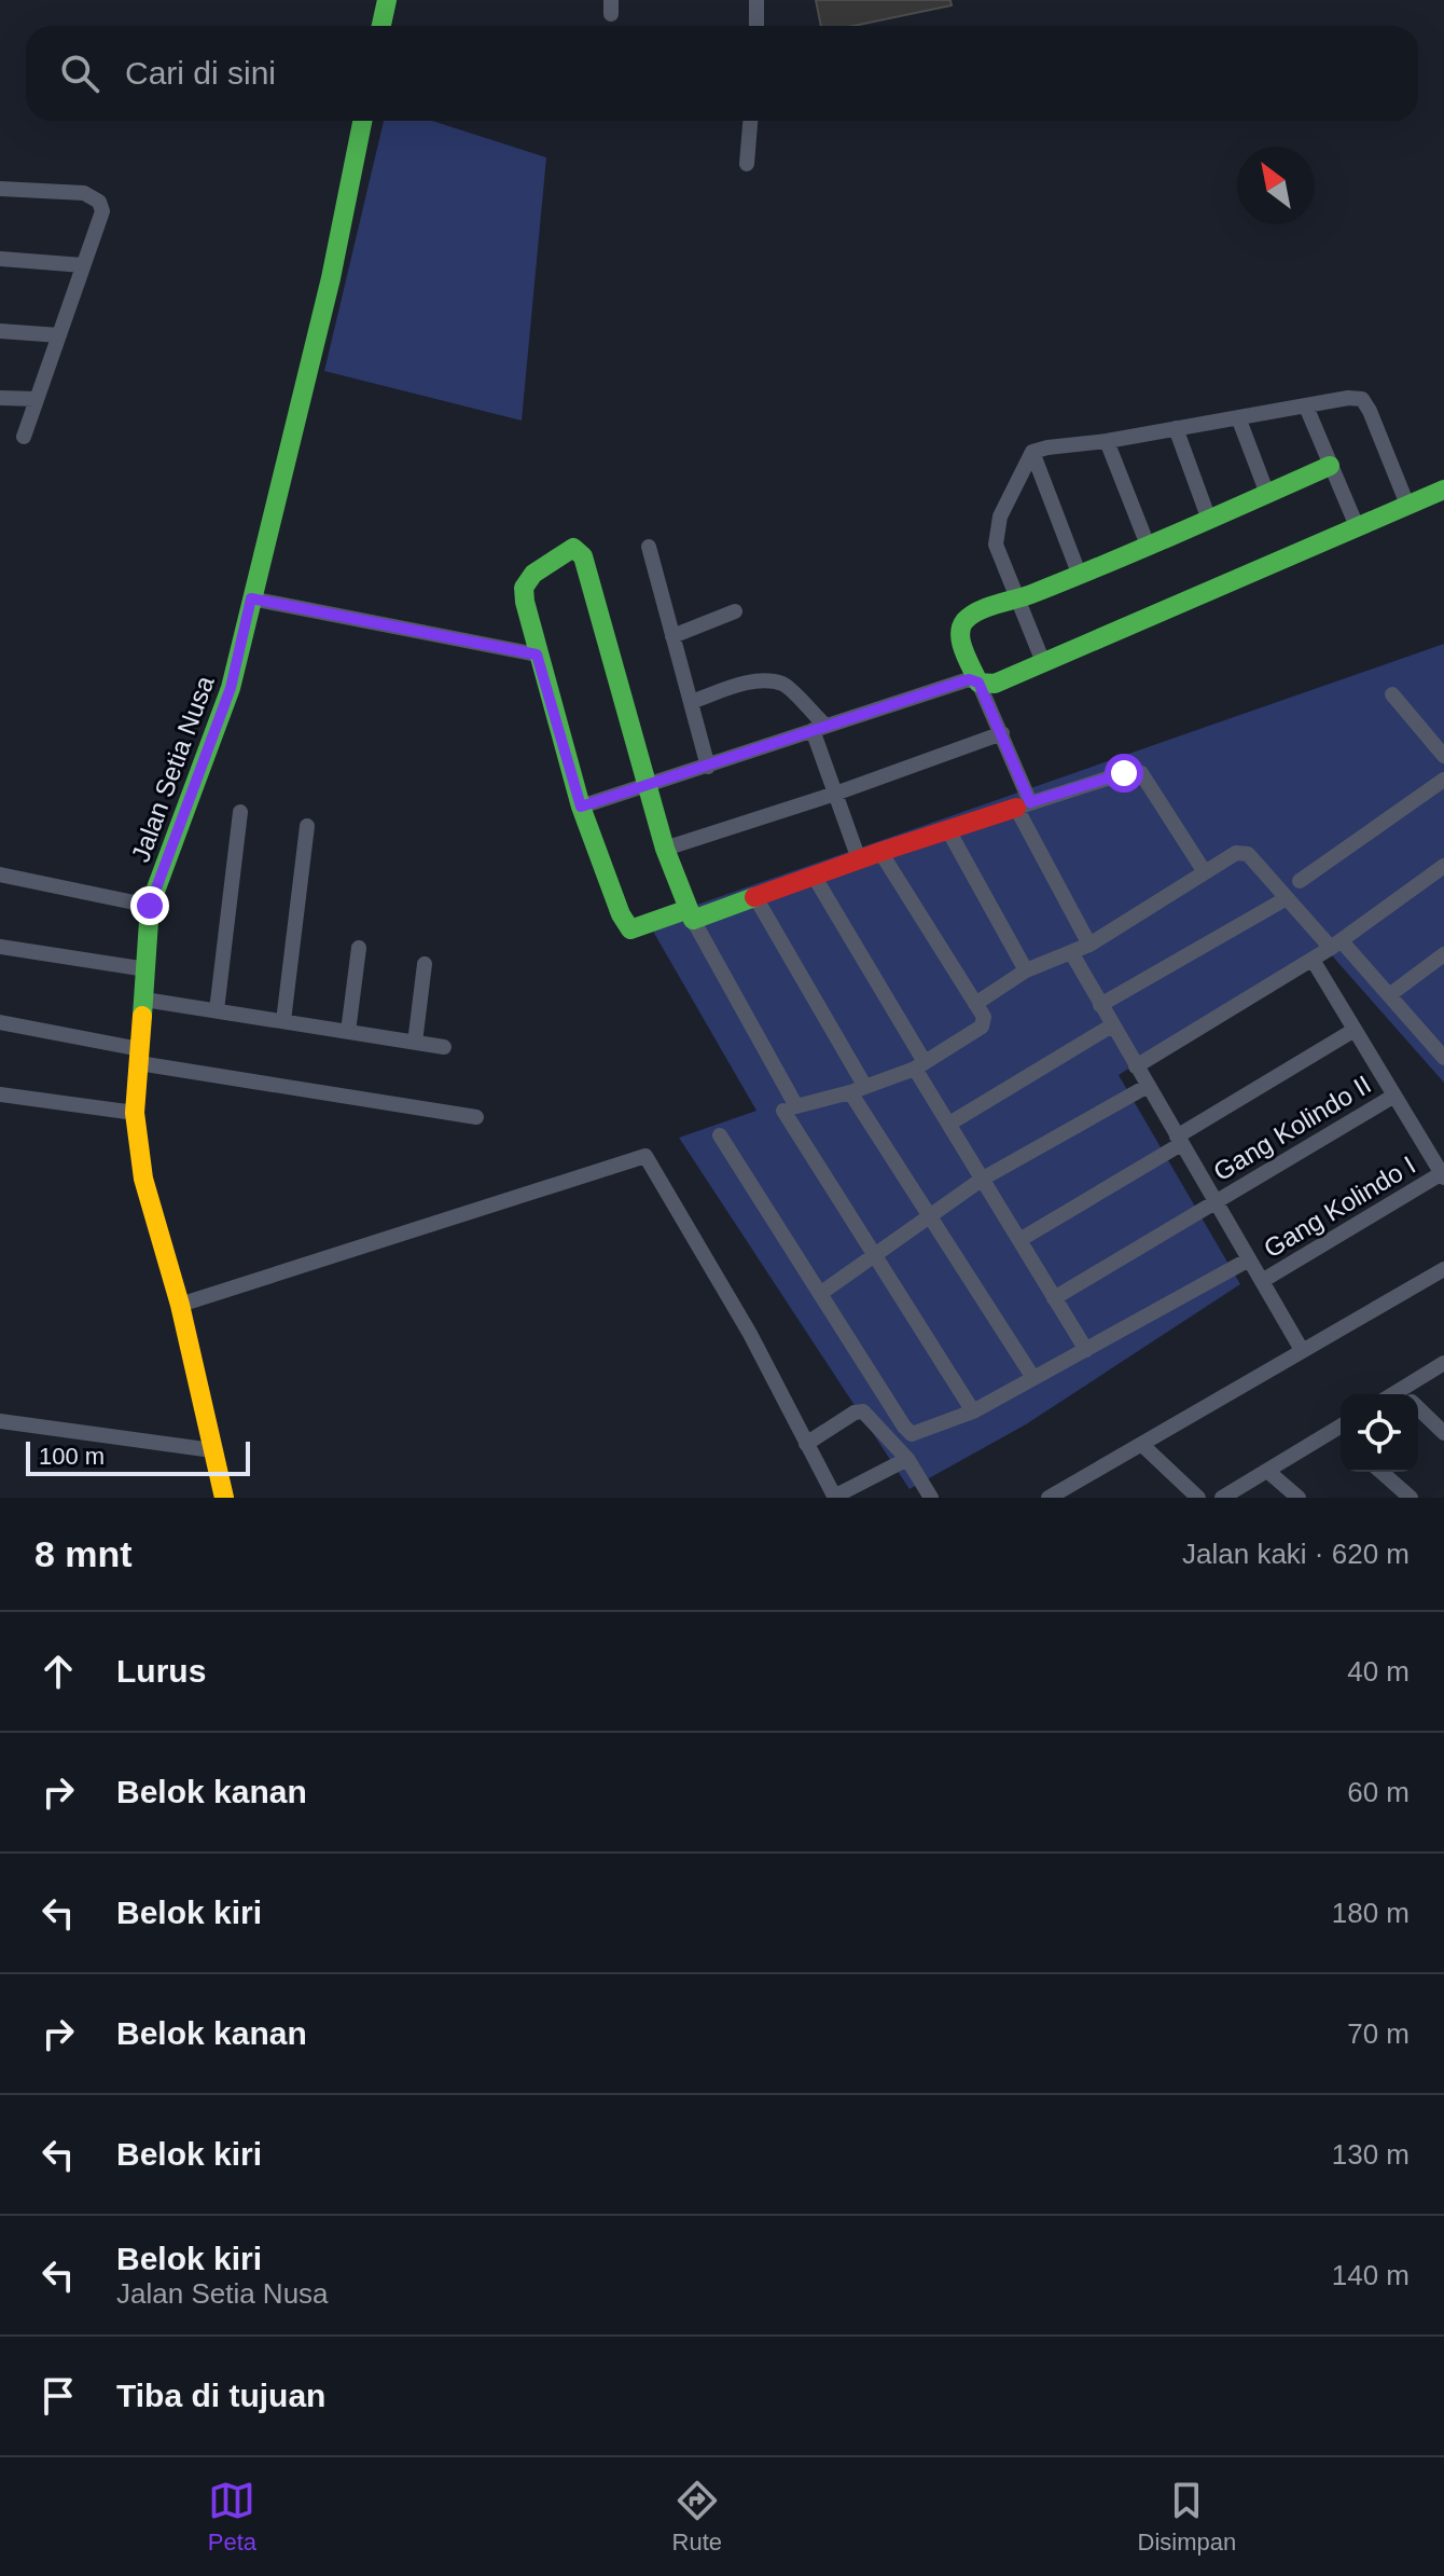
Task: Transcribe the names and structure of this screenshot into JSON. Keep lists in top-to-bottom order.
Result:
{
  "streets": {
    "street": ["Jalan Setia Nusa", "Gang Kolindo II", "Gang Kolindo I"]
  },
  "scale_bar": "100 m",
  "north": "top left",
  "page": {
    "search": "Cari di sini",
    "scale": "100 m",
    "heading": ["8 mnt", "Jalan kaki · 620 m"],
    "list": [
      ["Lurus", "40 m"],
      ["Belok kanan", "60 m"],
      ["Belok kiri", "180 m"],
      ["Belok kanan", "70 m"],
      ["Belok kiri", "130 m"],
      ["Belok kiri", "Jalan Setia Nusa", "140 m"],
      "Tiba di tujuan"
    ],
    "nav": ["Peta", "Rute", "Disimpan"]
  }
}
